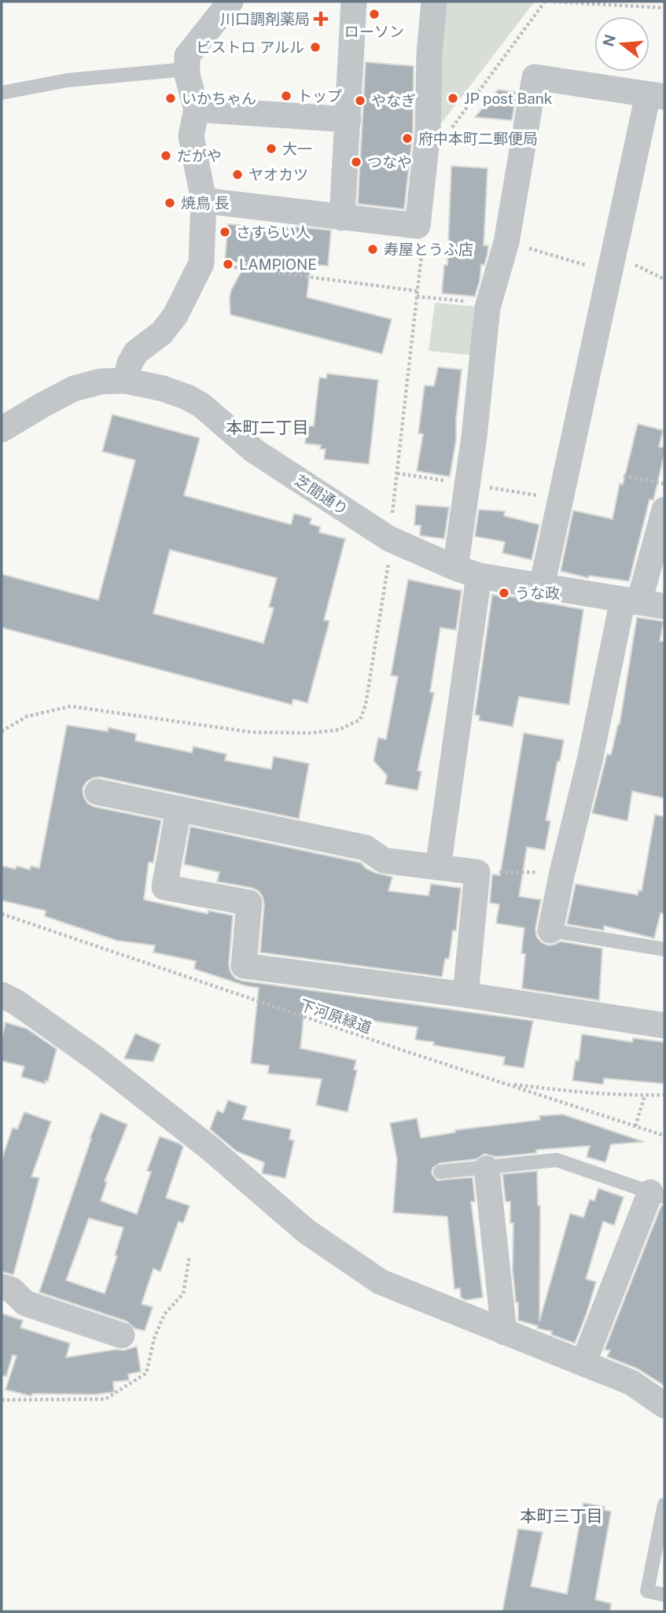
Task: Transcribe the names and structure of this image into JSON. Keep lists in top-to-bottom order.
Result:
{
  "streets": {
    "street": ["芝間通り"],
    "path": ["下河原緑道"]
  },
  "districts": ["本町二丁目", "本町三丁目"],
  "places": {
    "other": [
      "ローソン",
      "ビストロ アルル",
      "トップ",
      "いかちゃん",
      "JP post Bank",
      "やなぎ",
      "府中本町二郵便局",
      "大一",
      "だがや",
      "つなや",
      "ヤオカツ",
      "焼鳥 長",
      "さすらい人",
      "寿屋とうふ店",
      "LAMPIONE",
      "うな政"
    ],
    "health": ["川口調剤薬局"]
  },
  "north": "left"
}
